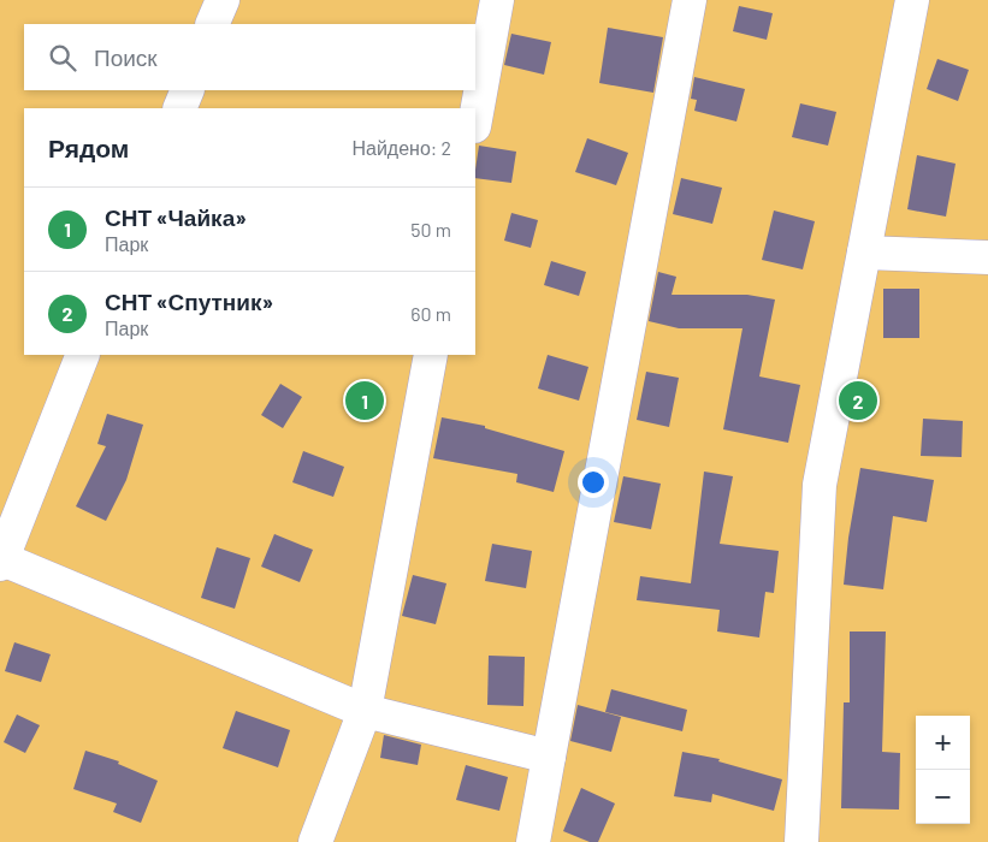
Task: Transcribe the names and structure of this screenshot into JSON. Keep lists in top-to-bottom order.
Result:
{
  "page": {
    "search": "Поиск",
    "heading": ["Рядом", "Найдено: 2"],
    "list": [
      {
        "mark": "1",
        "name": "СНТ «Чайка»",
        "note": "Парк",
        "value": "50 m"
      },
      {
        "mark": "2",
        "name": "СНТ «Спутник»",
        "note": "Парк",
        "value": "60 m"
      }
    ],
    "pins": ["1", "2"],
    "map_buttons": ["+", "−"]
  }
}
